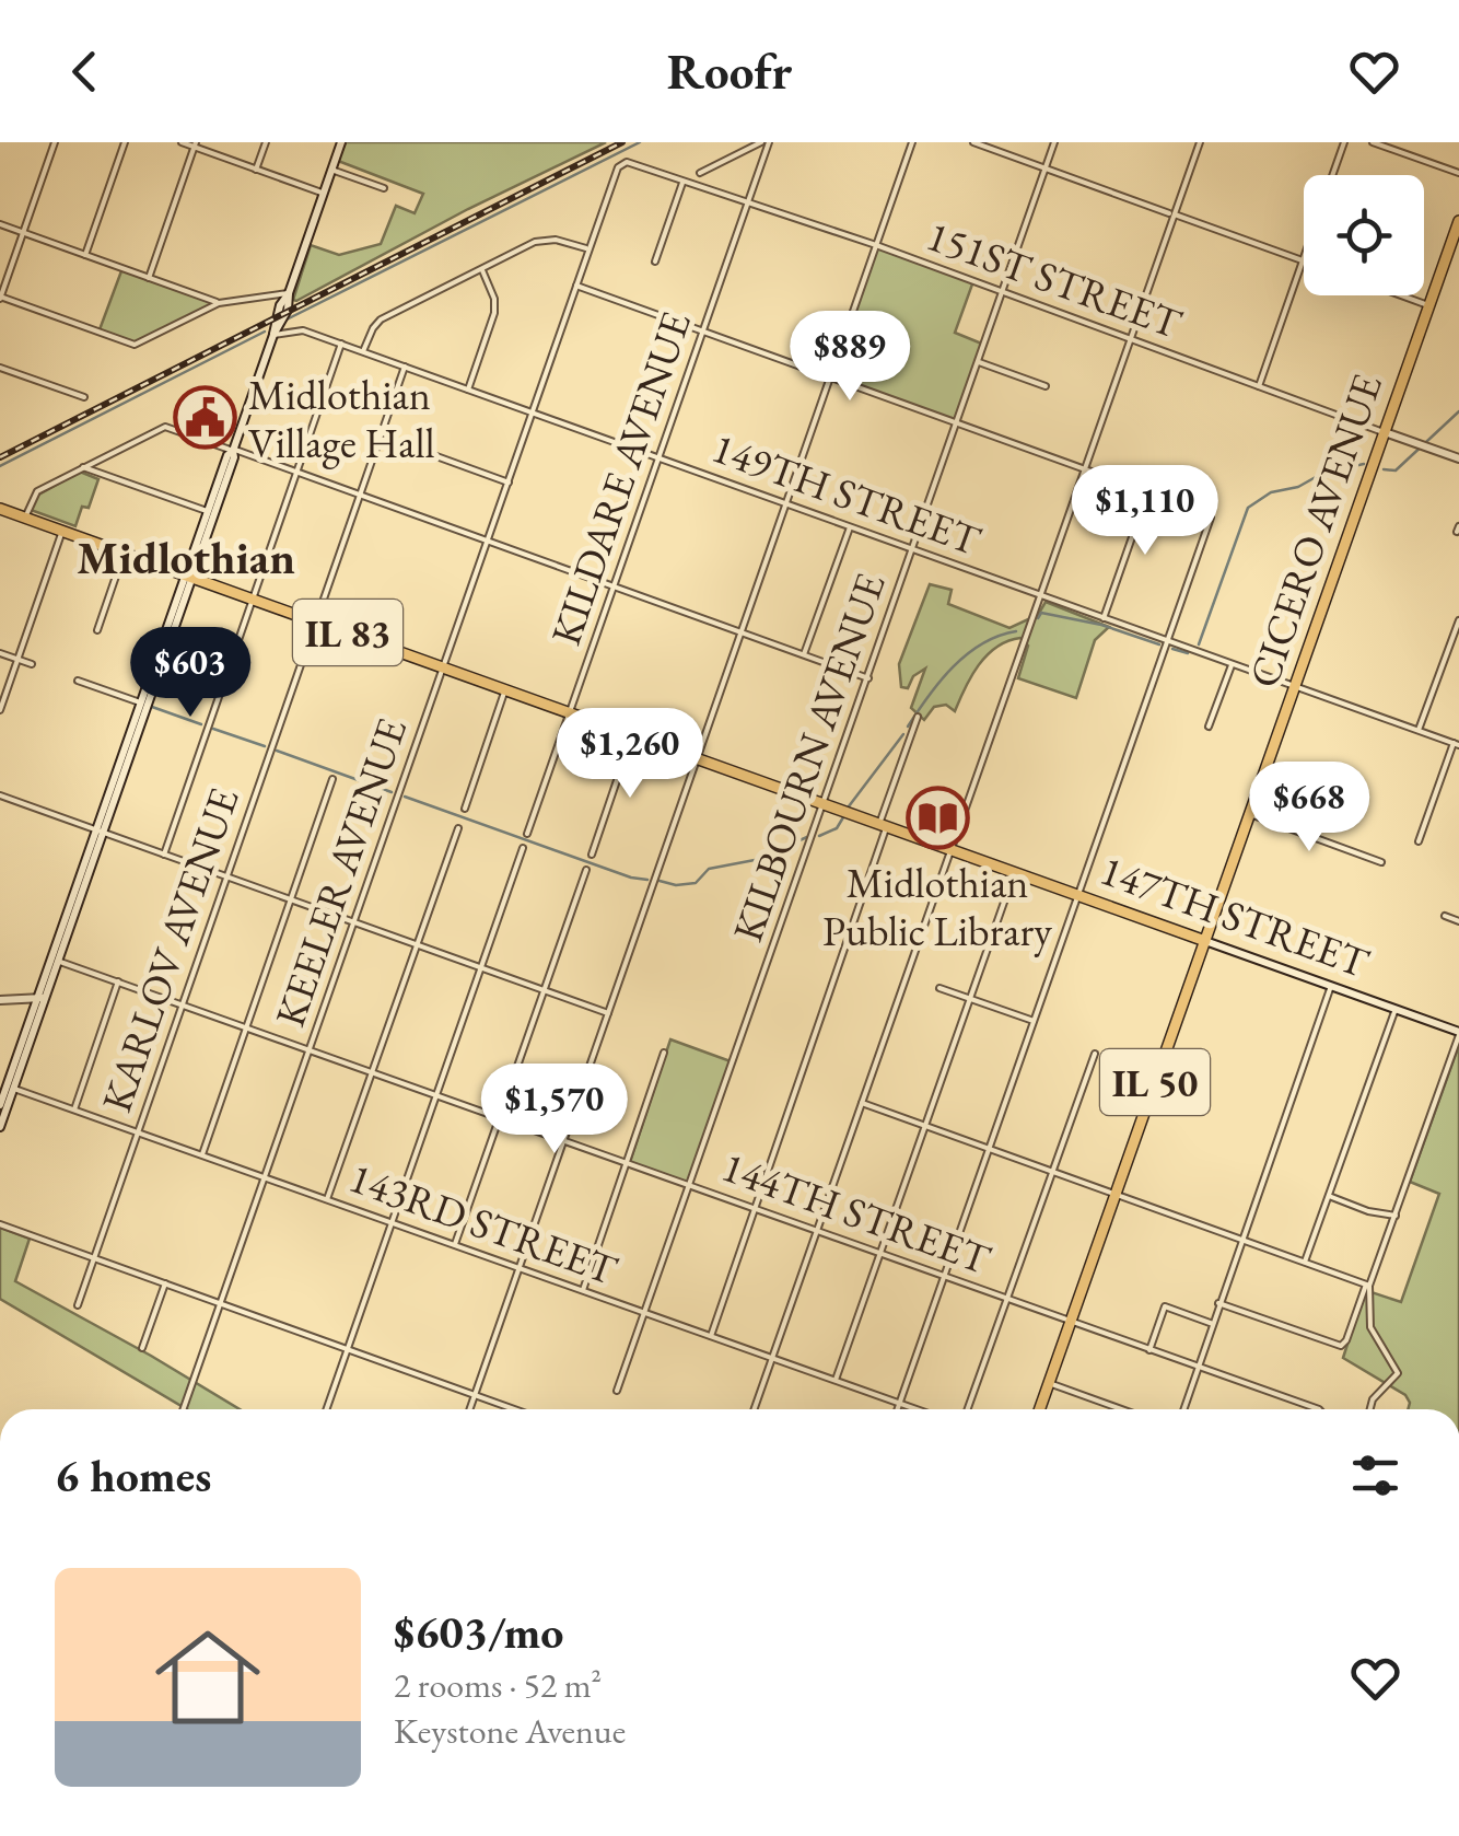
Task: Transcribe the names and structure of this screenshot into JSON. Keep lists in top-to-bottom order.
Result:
{
  "streets": {
    "main road": [
      "151ST STREET",
      "CICERO AVENUE",
      "IL 83",
      "147TH STREET",
      "IL 50"
    ],
    "street": [
      "KILDARE AVENUE",
      "149TH STREET",
      "KILBOURN AVENUE",
      "KEELER AVENUE",
      "KARLOV AVENUE",
      "144TH STREET",
      "143RD STREET"
    ]
  },
  "crossings": [
    ["151ST STREET", "KILDARE AVENUE"],
    ["151ST STREET", "CICERO AVENUE"],
    ["151ST STREET", "KILBOURN AVENUE"],
    ["151ST STREET", "KEELER AVENUE"],
    ["KILDARE AVENUE", "149TH STREET"],
    ["KILDARE AVENUE", "147TH STREET"],
    ["149TH STREET", "CICERO AVENUE"],
    ["149TH STREET", "KILBOURN AVENUE"],
    ["149TH STREET", "KEELER AVENUE"],
    ["149TH STREET", "KARLOV AVENUE"],
    ["CICERO AVENUE", "147TH STREET"],
    ["CICERO AVENUE", "144TH STREET"],
    ["KILBOURN AVENUE", "147TH STREET"],
    ["KILBOURN AVENUE", "144TH STREET"],
    ["KILBOURN AVENUE", "143RD STREET"],
    ["KEELER AVENUE", "147TH STREET"],
    ["KEELER AVENUE", "144TH STREET"],
    ["KEELER AVENUE", "143RD STREET"],
    ["147TH STREET", "KARLOV AVENUE"],
    ["KARLOV AVENUE", "144TH STREET"],
    ["KARLOV AVENUE", "143RD STREET"]
  ],
  "districts": ["Midlothian"],
  "places": {
    "public building": ["Midlothian Village Hall"],
    "library": ["Midlothian Public Library"]
  },
  "page": {
    "header": "Roofr",
    "price": [
      "$889",
      "$1,110",
      "$603",
      "$1,260",
      "$668",
      "$1,570"
    ],
    "heading": "6 homes",
    "list": [
      {
        "name": "$603/mo",
        "note": "2 rooms · 52 m² · Keystone Avenue"
      }
    ]
  }
}
